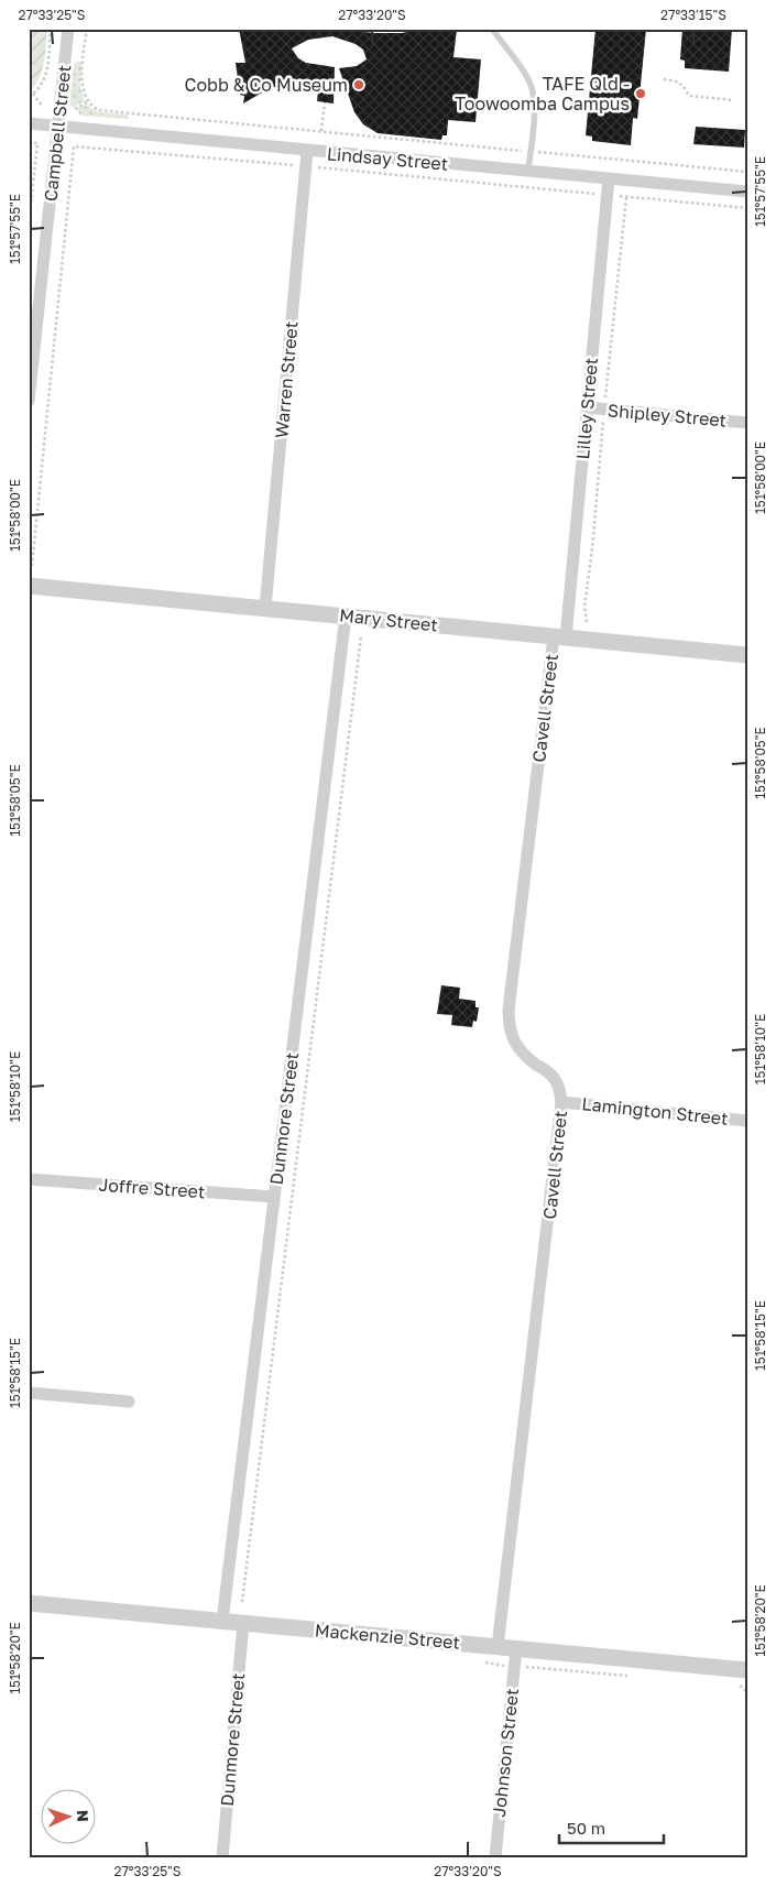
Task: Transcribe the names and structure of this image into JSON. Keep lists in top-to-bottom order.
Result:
{
  "streets": {
    "street": [
      "Campbell Street",
      "Lindsay Street",
      "Warren Street",
      "Lilley Street",
      "Shipley Street",
      "Mary Street",
      "Cavell Street",
      "Lamington Street",
      "Dunmore Street",
      "Joffre Street",
      "Mackenzie Street",
      "Johnson Street"
    ]
  },
  "crossings": [
    ["Campbell Street", "Lindsay Street"],
    ["Lindsay Street", "Warren Street"],
    ["Lindsay Street", "Lilley Street"],
    ["Warren Street", "Mary Street"],
    ["Lilley Street", "Shipley Street"],
    ["Lilley Street", "Mary Street"],
    ["Lilley Street", "Cavell Street"],
    ["Mary Street", "Cavell Street"],
    ["Mary Street", "Dunmore Street"],
    ["Cavell Street", "Lamington Street"],
    ["Cavell Street", "Mackenzie Street"],
    ["Dunmore Street", "Joffre Street"],
    ["Dunmore Street", "Mackenzie Street"],
    ["Mackenzie Street", "Johnson Street"]
  ],
  "places": ["Cobb & Co Museum", "TAFE Qld - Toowoomba Campus"],
  "scale_bar": "50 m",
  "north": "right",
  "coordinates": [
    "27°33'25\"S",
    "27°33'20\"S",
    "27°33'15\"S",
    "151°57'55\"E",
    "151°58'00\"E",
    "151°58'05\"E",
    "151°58'10\"E",
    "151°58'15\"E",
    "151°58'20\"E"
  ]
}
